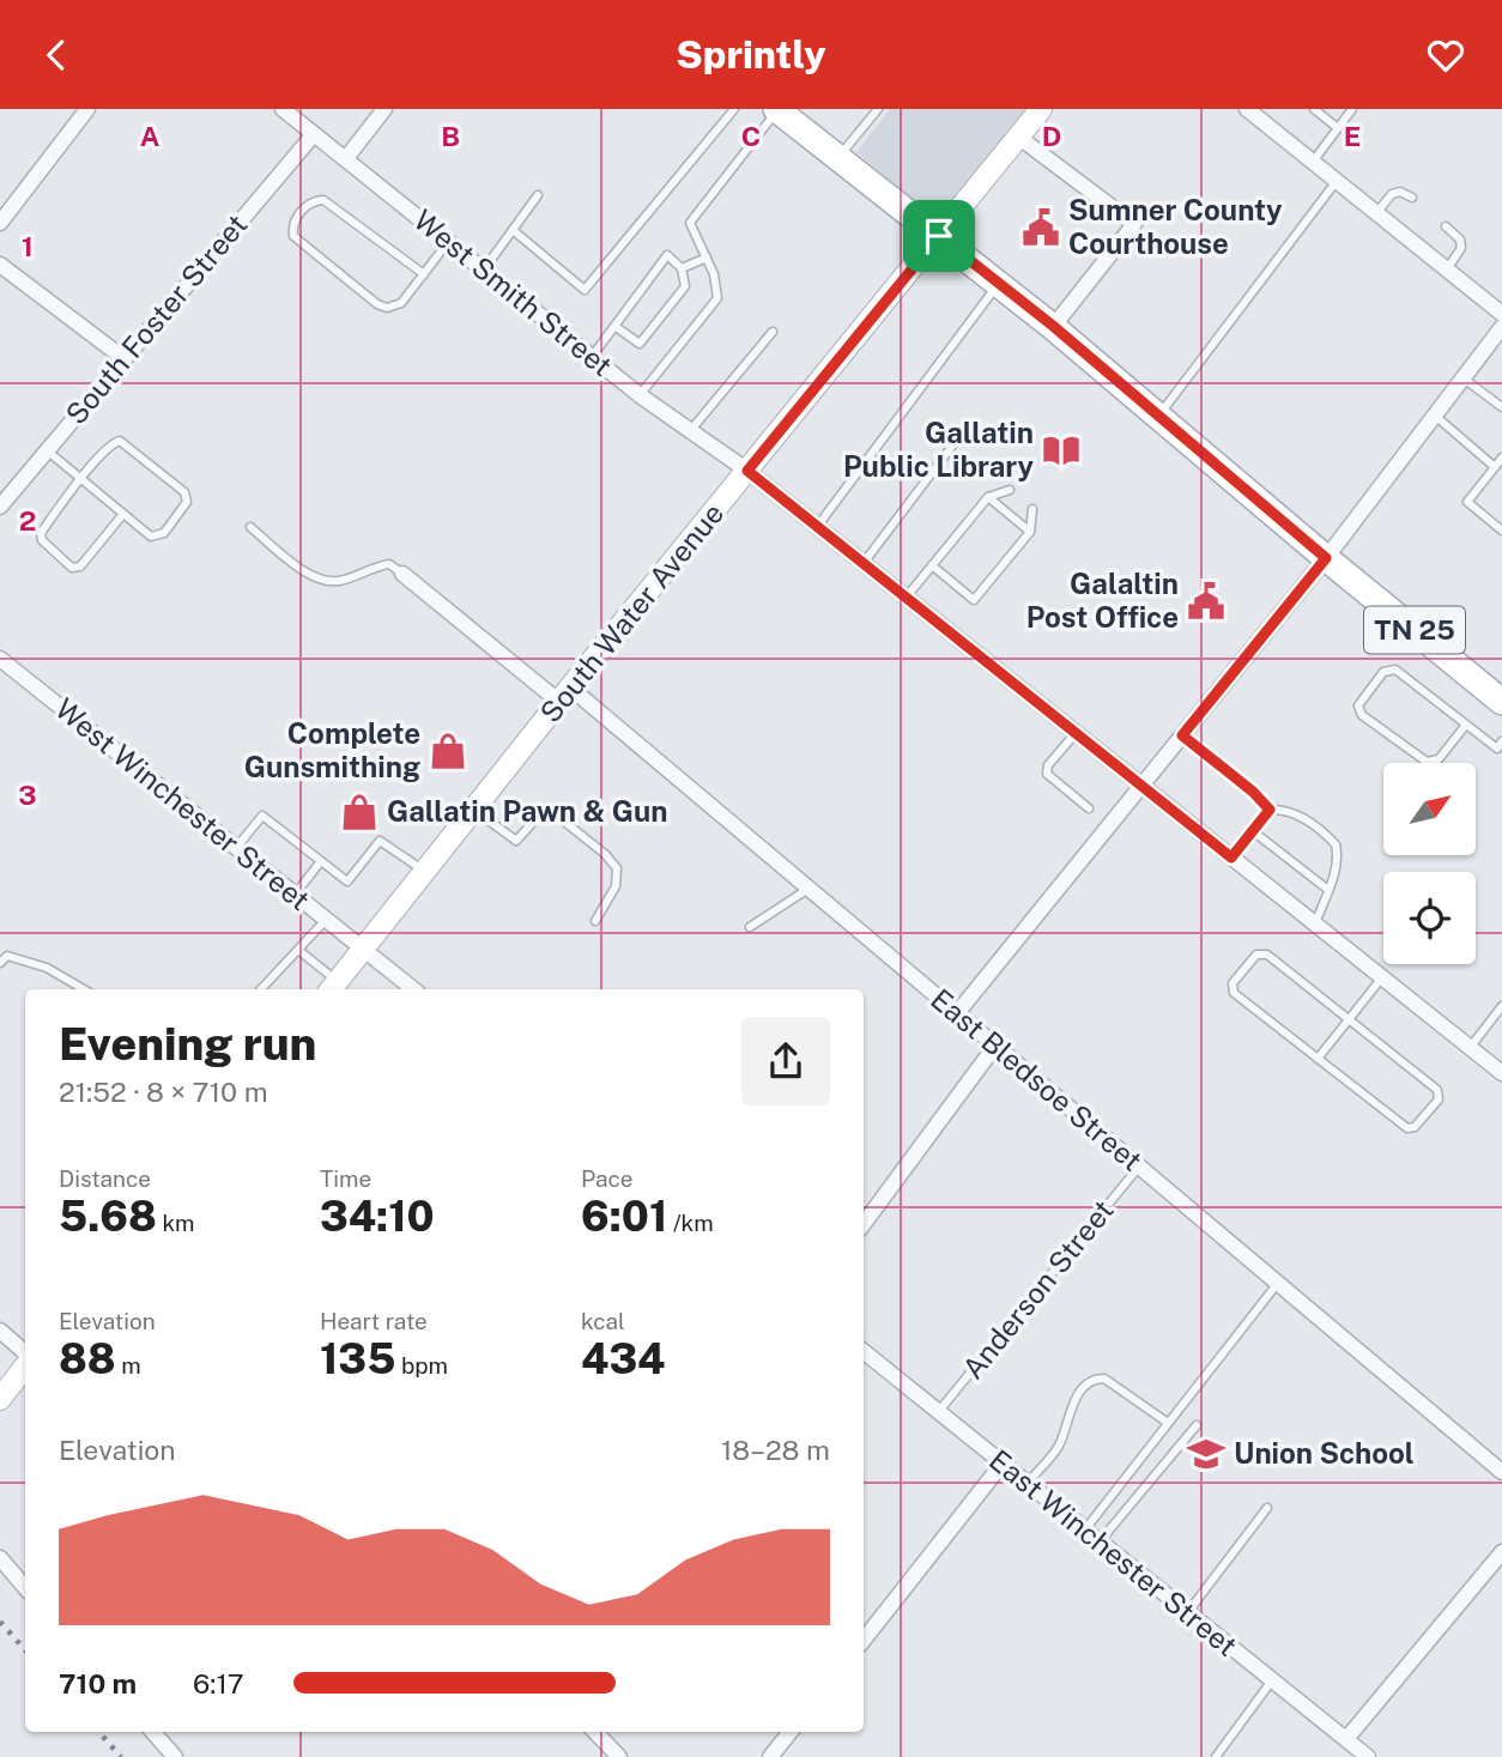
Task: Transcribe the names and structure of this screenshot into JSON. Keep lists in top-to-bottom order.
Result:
{
  "streets": {
    "main road": ["South Water Avenue", "TN 25"],
    "street": [
      "West Smith Street",
      "South Foster Street",
      "West Winchester Street",
      "East Bledsoe Street",
      "East Winchester Street"
    ],
    "lane": ["Anderson Street"]
  },
  "crossings": [
    ["West Smith Street", "South Foster Street"],
    ["West Smith Street", "South Water Avenue"],
    ["South Water Avenue", "TN 25"],
    ["South Water Avenue", "West Winchester Street"],
    ["South Water Avenue", "East Bledsoe Street"],
    ["East Bledsoe Street", "Anderson Street"],
    ["Anderson Street", "East Winchester Street"]
  ],
  "places": {
    "public building": ["Sumner County Courthouse", "Galaltin Post Office"],
    "library": ["Gallatin Public Library"],
    "shop": ["Complete Gunsmithing", "Gallatin Pawn & Gun"],
    "school or university": ["Union School"]
  },
  "north": "top right",
  "page": {
    "header": "Sprintly",
    "heading": ["Evening run", "21:52 · 8 × 710 m"],
    "stats": [
      ["Distance", "5.68 km"],
      ["Time", "34:10"],
      ["Pace", "6:01 /km"],
      ["Elevation", "88 m"],
      ["Heart rate", "135 bpm"],
      ["kcal", "434"]
    ],
    "chart": ["Elevation", "18–28 m"],
    "list": [
      {
        "name": "710 m",
        "note": "6:17"
      }
    ]
  },
  "grid": {
    "columns": [
      "A",
      "B",
      "C",
      "D",
      "E"
    ],
    "rows": ["1", "2", "3"]
  }
}
